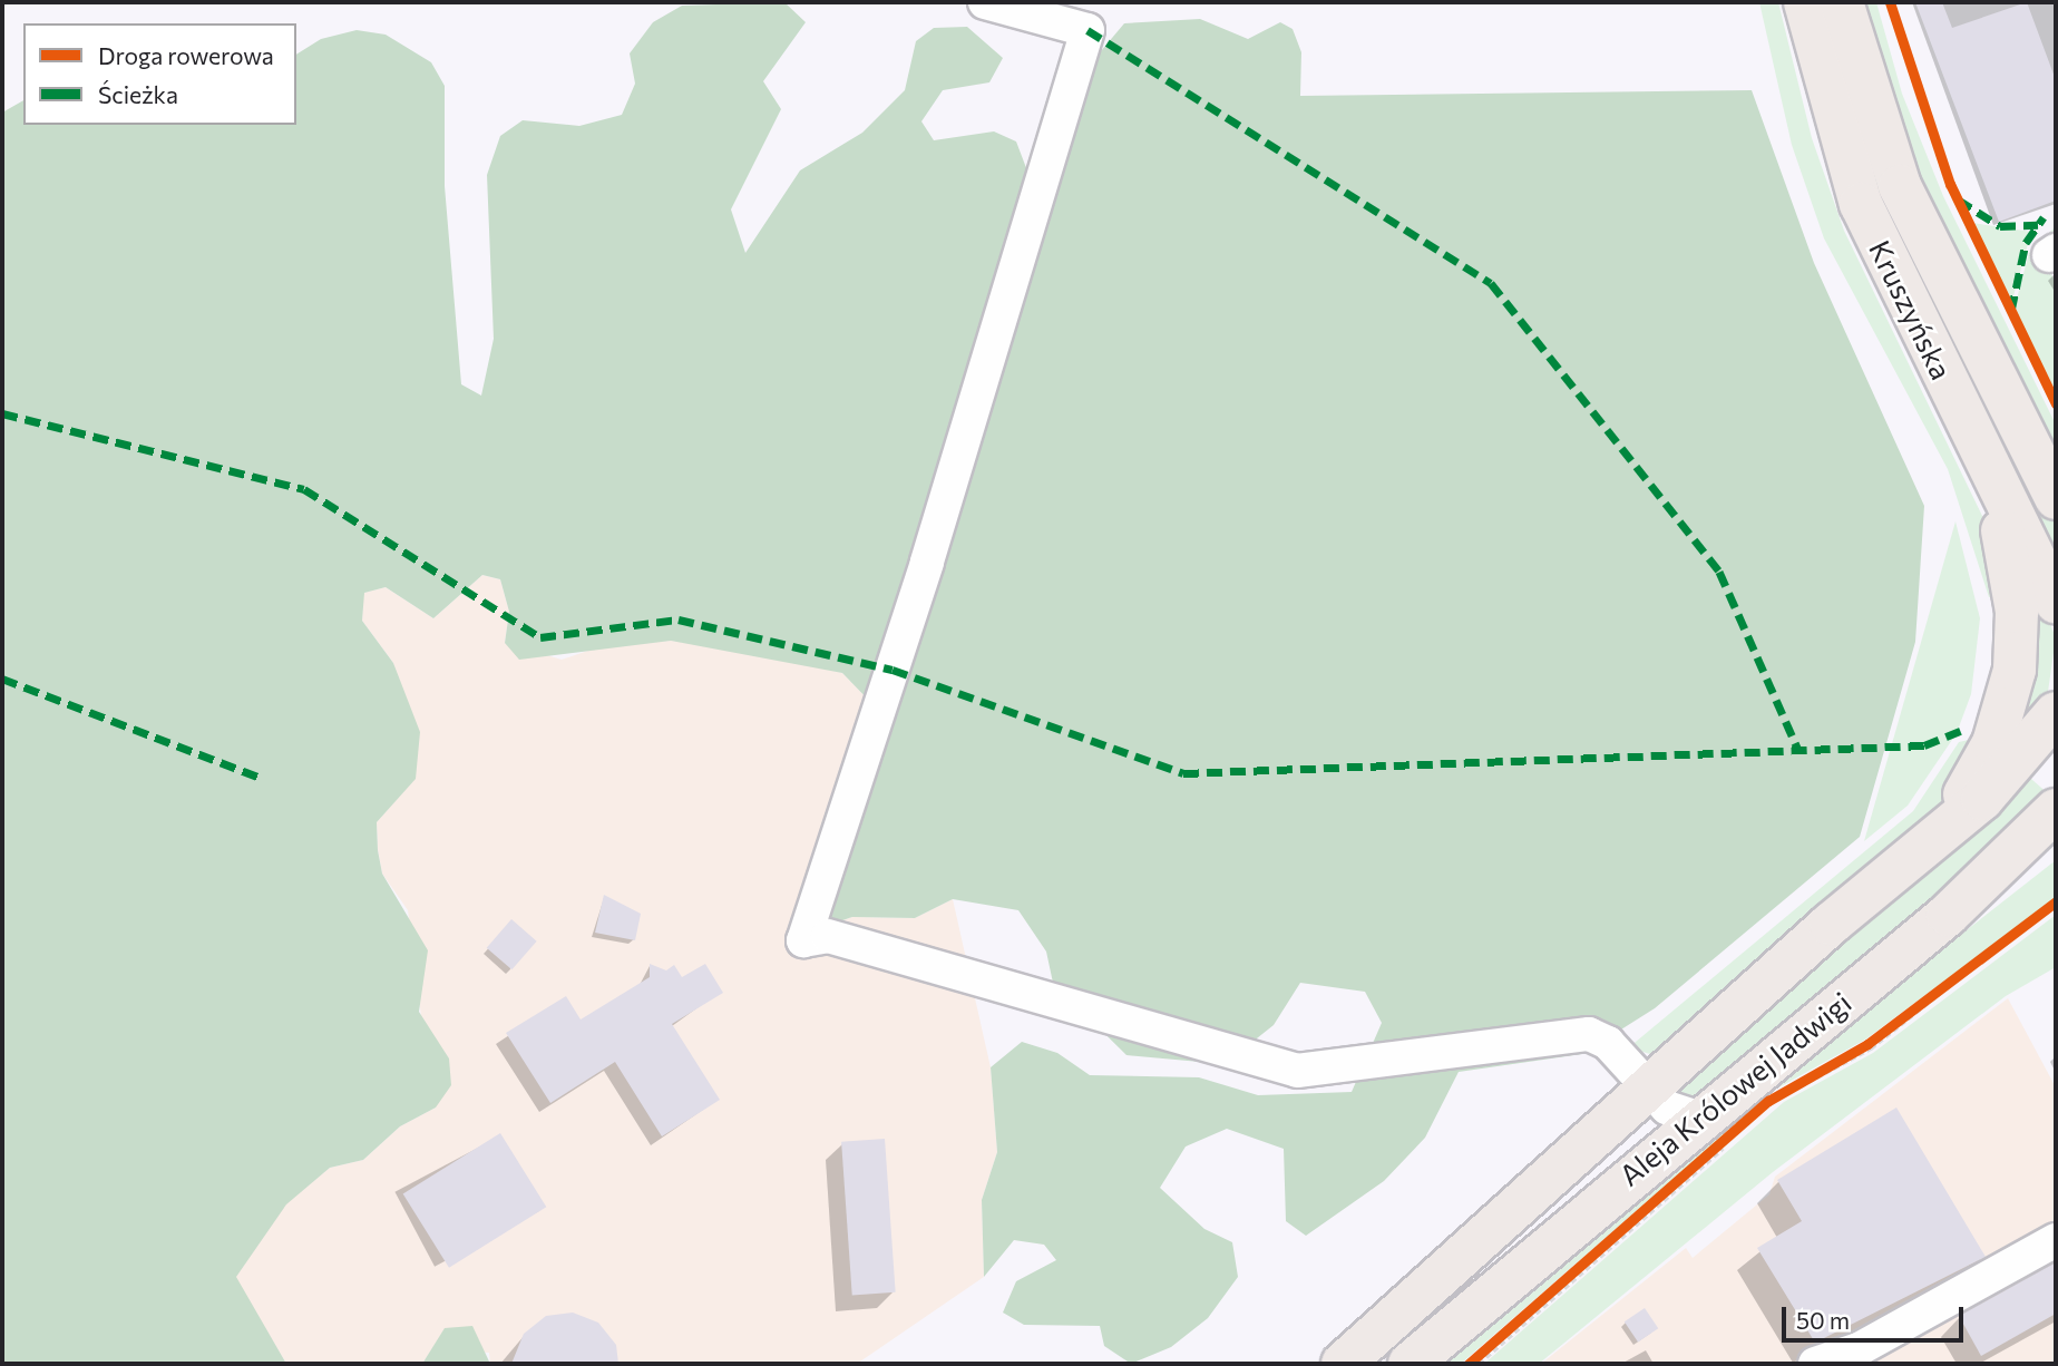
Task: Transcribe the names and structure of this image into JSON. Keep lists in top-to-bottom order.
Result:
{
  "streets": {
    "main road": ["Kruszyńska", "Aleja Królowej Jadwigi"]
  },
  "legend": ["Droga rowerowa", "Ścieżka"],
  "scale_bar": "50 m"
}
